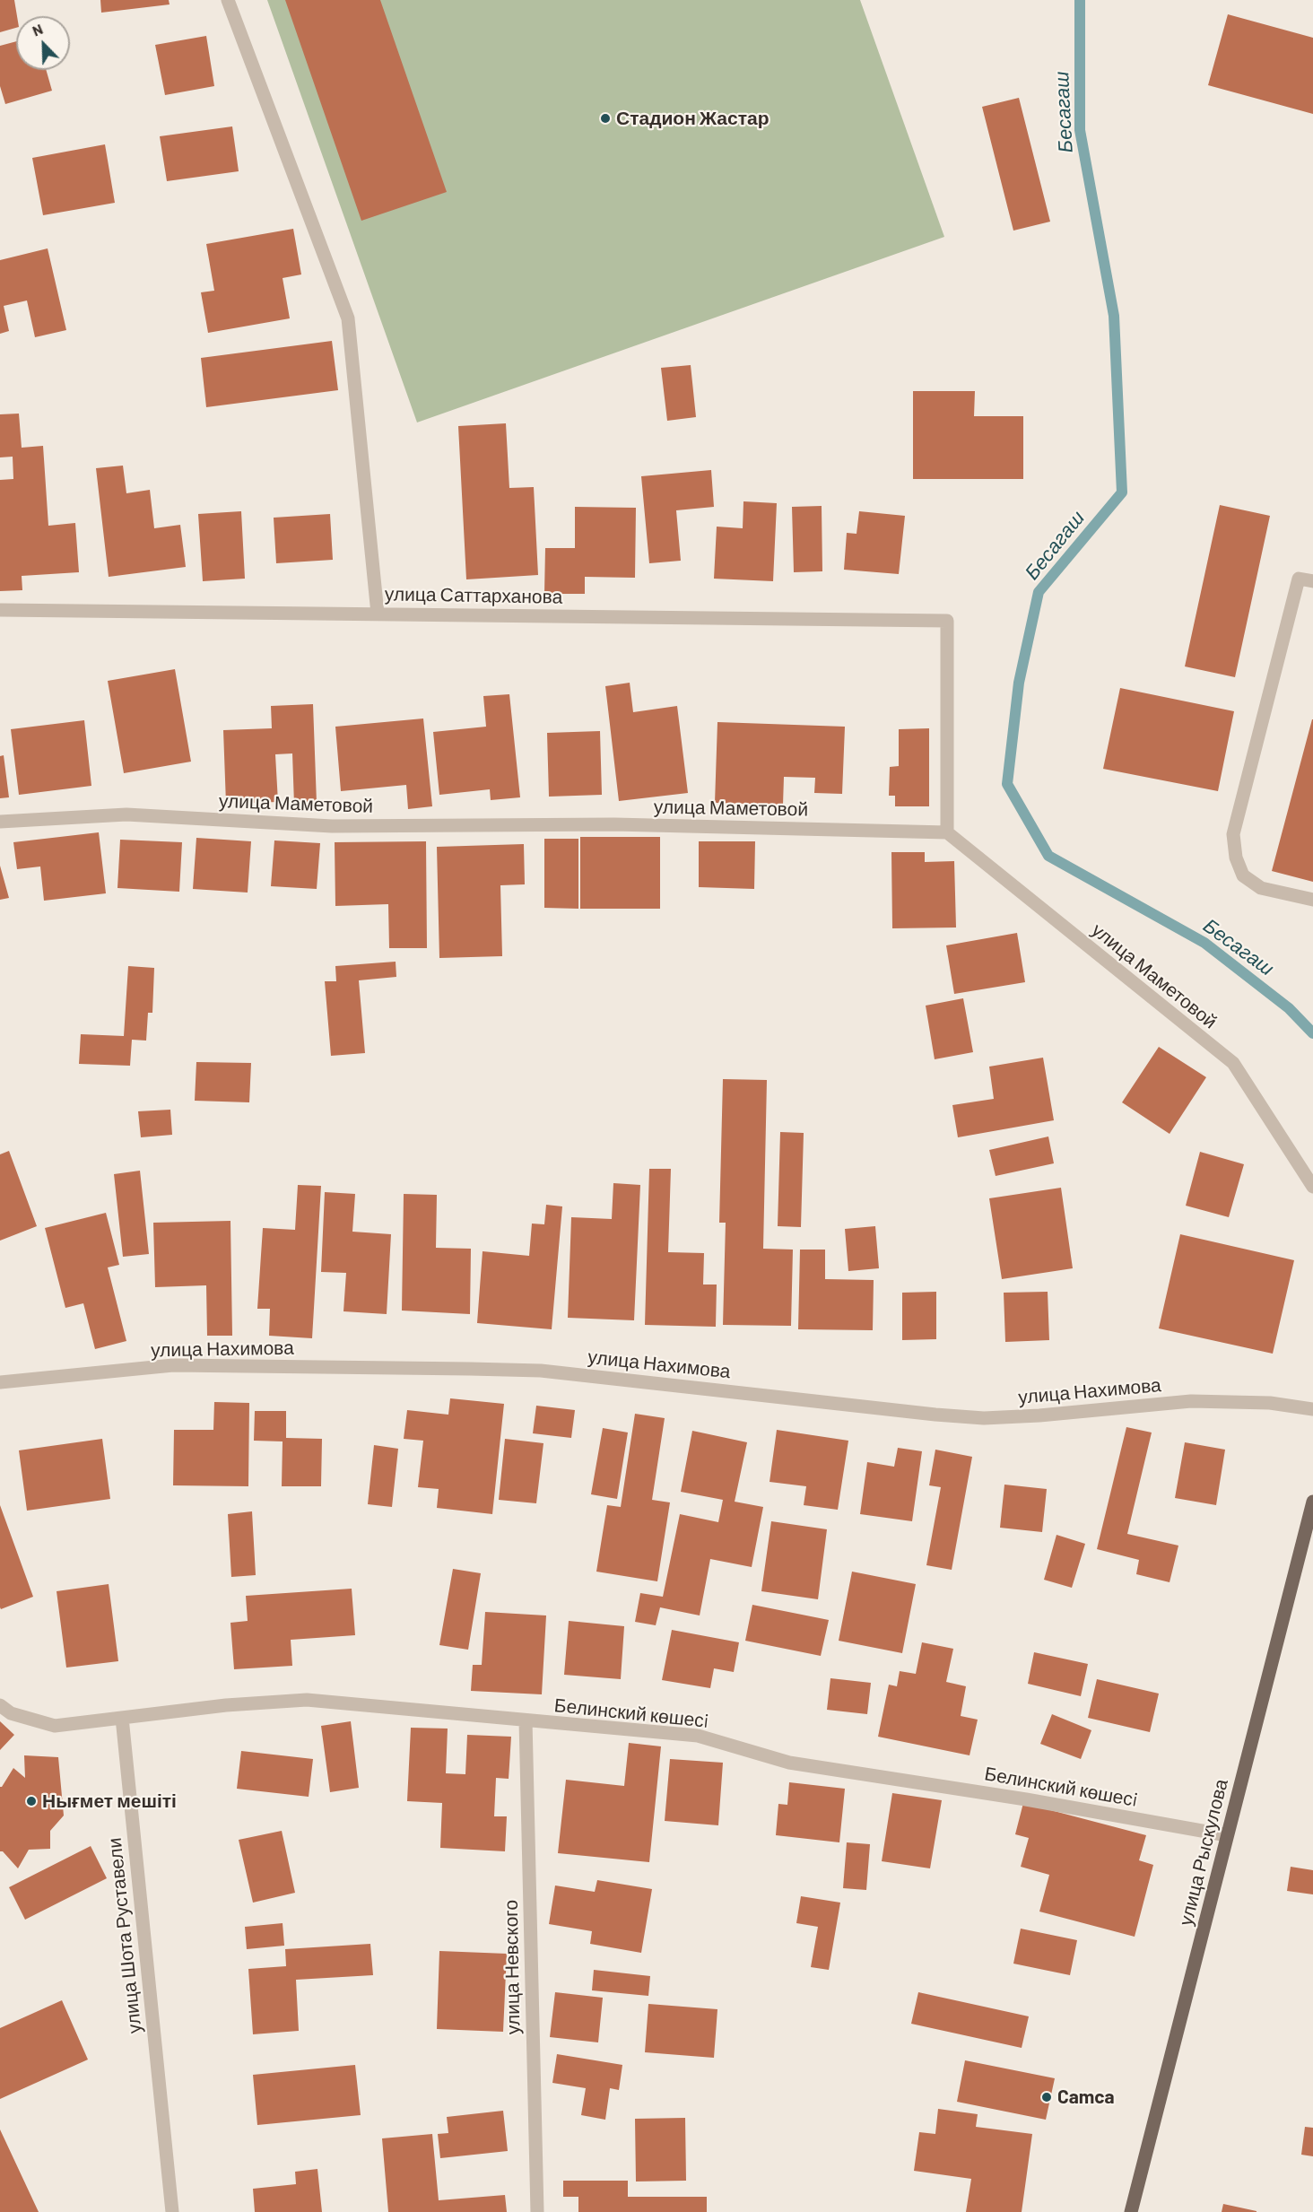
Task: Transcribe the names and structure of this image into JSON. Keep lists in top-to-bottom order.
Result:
{
  "streets": {
    "main road": ["улица Рыскулова"],
    "street": [
      "улица Саттарханова",
      "улица Маметовой",
      "улица Нахимова",
      "Белинский көшесi",
      "улица Шота Руставели",
      "улица Невского"
    ]
  },
  "crossings": [
    ["улица Саттарханова", "улица Маметовой"],
    ["Белинский көшесi", "улица Рыскулова"],
    ["Белинский көшесi", "улица Шота Руставели"],
    ["Белинский көшесi", "улица Невского"]
  ],
  "water": ["Бесагаш"],
  "places": ["Стадион Жастар", "Нығмет мешіті", "Camca"],
  "north": "top left"
}
